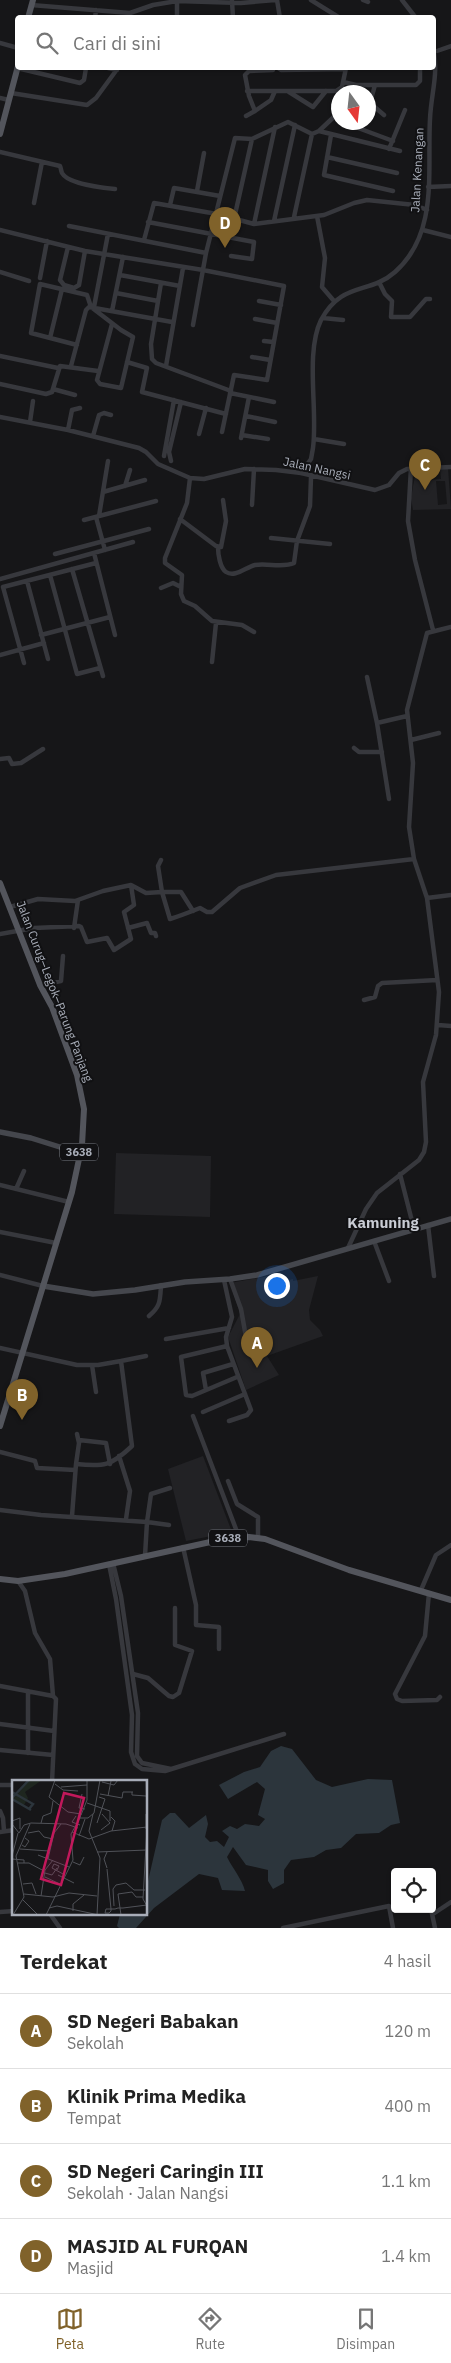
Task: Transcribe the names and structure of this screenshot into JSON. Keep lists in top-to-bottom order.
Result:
{
  "streets": {
    "main road": ["Jalan Curug–Legok–Parung Panjang", "3638"],
    "street": ["Jalan Kenangan", "Jalan Nangsi"]
  },
  "crossings": [
    ["Jalan Kenangan", "Jalan Nangsi"]
  ],
  "districts": ["Kamuning"],
  "north": "bottom",
  "page": {
    "search": "Cari di sini",
    "pins": [
      "D",
      "C",
      "A",
      "B"
    ],
    "heading": ["Terdekat", "4 hasil"],
    "list": [
      {
        "mark": "A",
        "name": "SD Negeri Babakan",
        "note": "Sekolah",
        "value": "120 m"
      },
      {
        "mark": "B",
        "name": "Klinik Prima Medika",
        "note": "Tempat",
        "value": "400 m"
      },
      {
        "mark": "C",
        "name": "SD Negeri Caringin III",
        "note": "Sekolah · Jalan Nangsi",
        "value": "1.1 km"
      },
      {
        "mark": "D",
        "name": "MASJID AL FURQAN",
        "note": "Masjid",
        "value": "1.4 km"
      }
    ],
    "nav": ["Peta", "Rute", "Disimpan"]
  }
}
